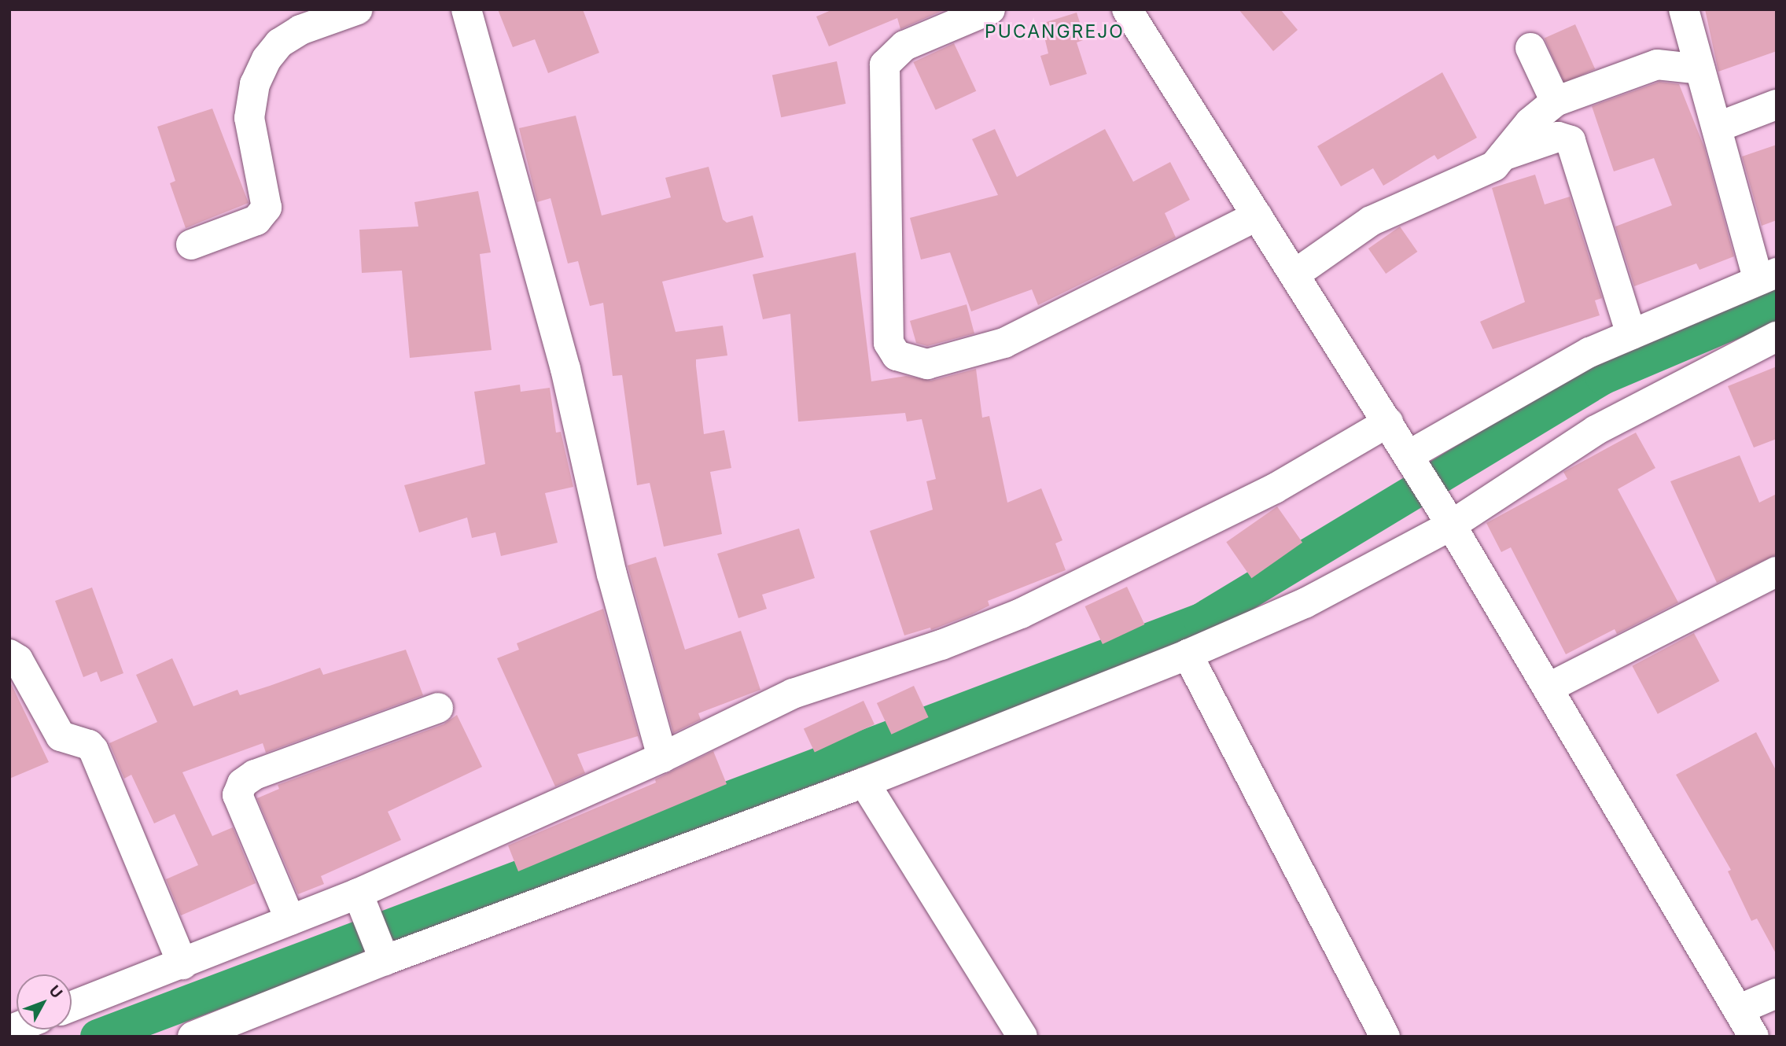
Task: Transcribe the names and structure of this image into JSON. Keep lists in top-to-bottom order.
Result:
{
  "districts": ["PUCANGREJO"],
  "north": "top right"
}
